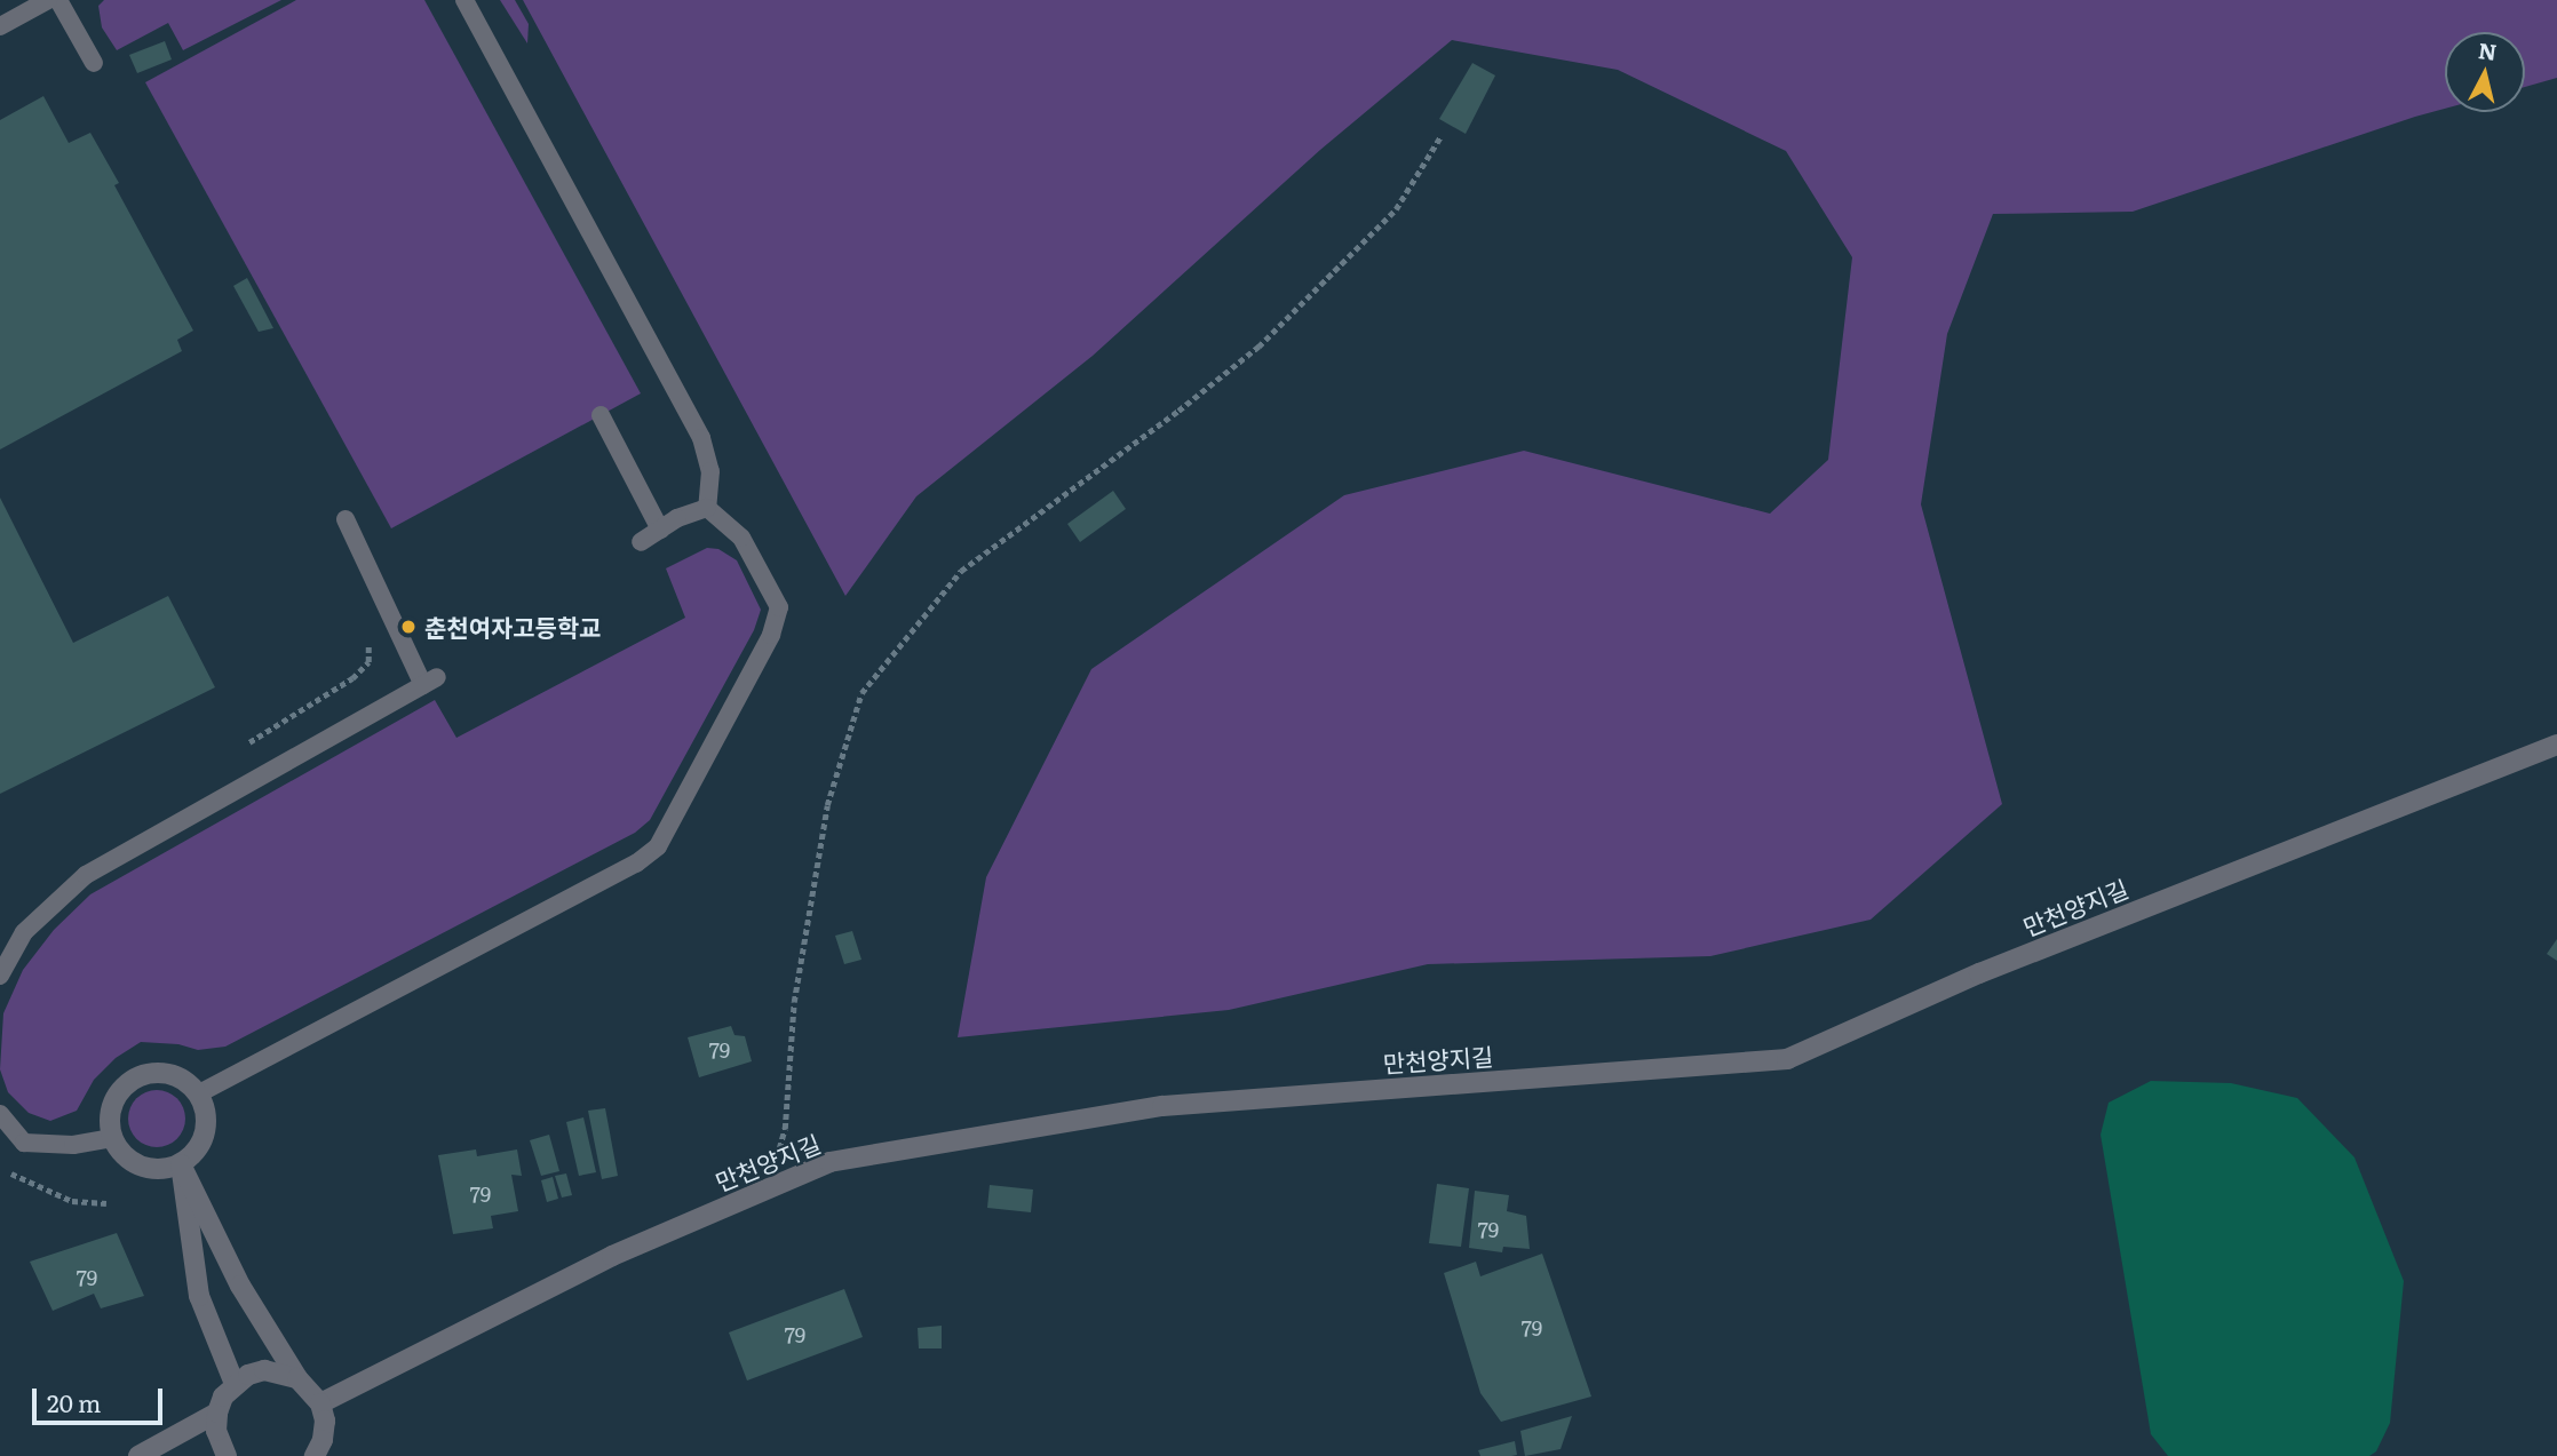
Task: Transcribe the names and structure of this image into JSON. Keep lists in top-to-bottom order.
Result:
{
  "streets": {
    "street": ["만천양지길"]
  },
  "places": ["춘천여자고등학교"],
  "house_numbers": [
    "79",
    "79",
    "79",
    "79",
    "79",
    "79"
  ],
  "scale_bar": "20 m",
  "north": "top"
}
